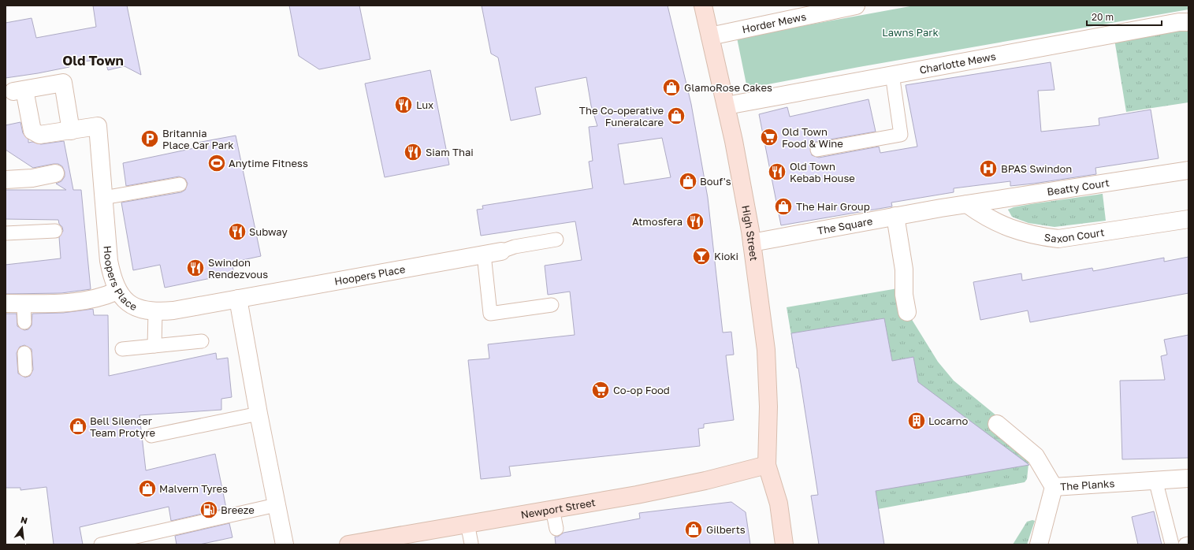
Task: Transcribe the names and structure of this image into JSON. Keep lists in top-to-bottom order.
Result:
{
  "streets": {
    "main road": ["High Street", "Newport Street"],
    "street": [
      "Horder Mews",
      "Charlotte Mews",
      "Beatty Court",
      "The Square",
      "Saxon Court",
      "Hoopers Place",
      "The Planks"
    ]
  },
  "crossings": [
    ["Horder Mews", "High Street"],
    ["Charlotte Mews", "High Street"],
    ["Beatty Court", "The Square"],
    ["Beatty Court", "Saxon Court"],
    ["The Square", "High Street"],
    ["High Street", "Newport Street"]
  ],
  "districts": ["Old Town"],
  "parks": ["Lawns Park"],
  "places": {
    "shop": [
      "GlamoRose Cakes",
      "The Co-operative Funeralcare",
      "Bouf's",
      "The Hair Group",
      "Bell Silencer Team Protyre",
      "Malvern Tyres",
      "Gilberts"
    ],
    "restaurant": [
      "Lux",
      "Siam Thai",
      "Old Town Kebab House",
      "Atmosfera",
      "Subway",
      "Swindon Rendezvous"
    ],
    "supermarket": ["Old Town Food & Wine", "Co-op Food"],
    "parking": ["Britannia Place Car Park"],
    "sports": ["Anytime Fitness"],
    "hospital": ["BPAS Swindon"],
    "bar": ["Kioki"],
    "building": ["Locarno"],
    "fuel station": ["Breeze"]
  },
  "scale_bar": "20 m",
  "north": "top"
}
